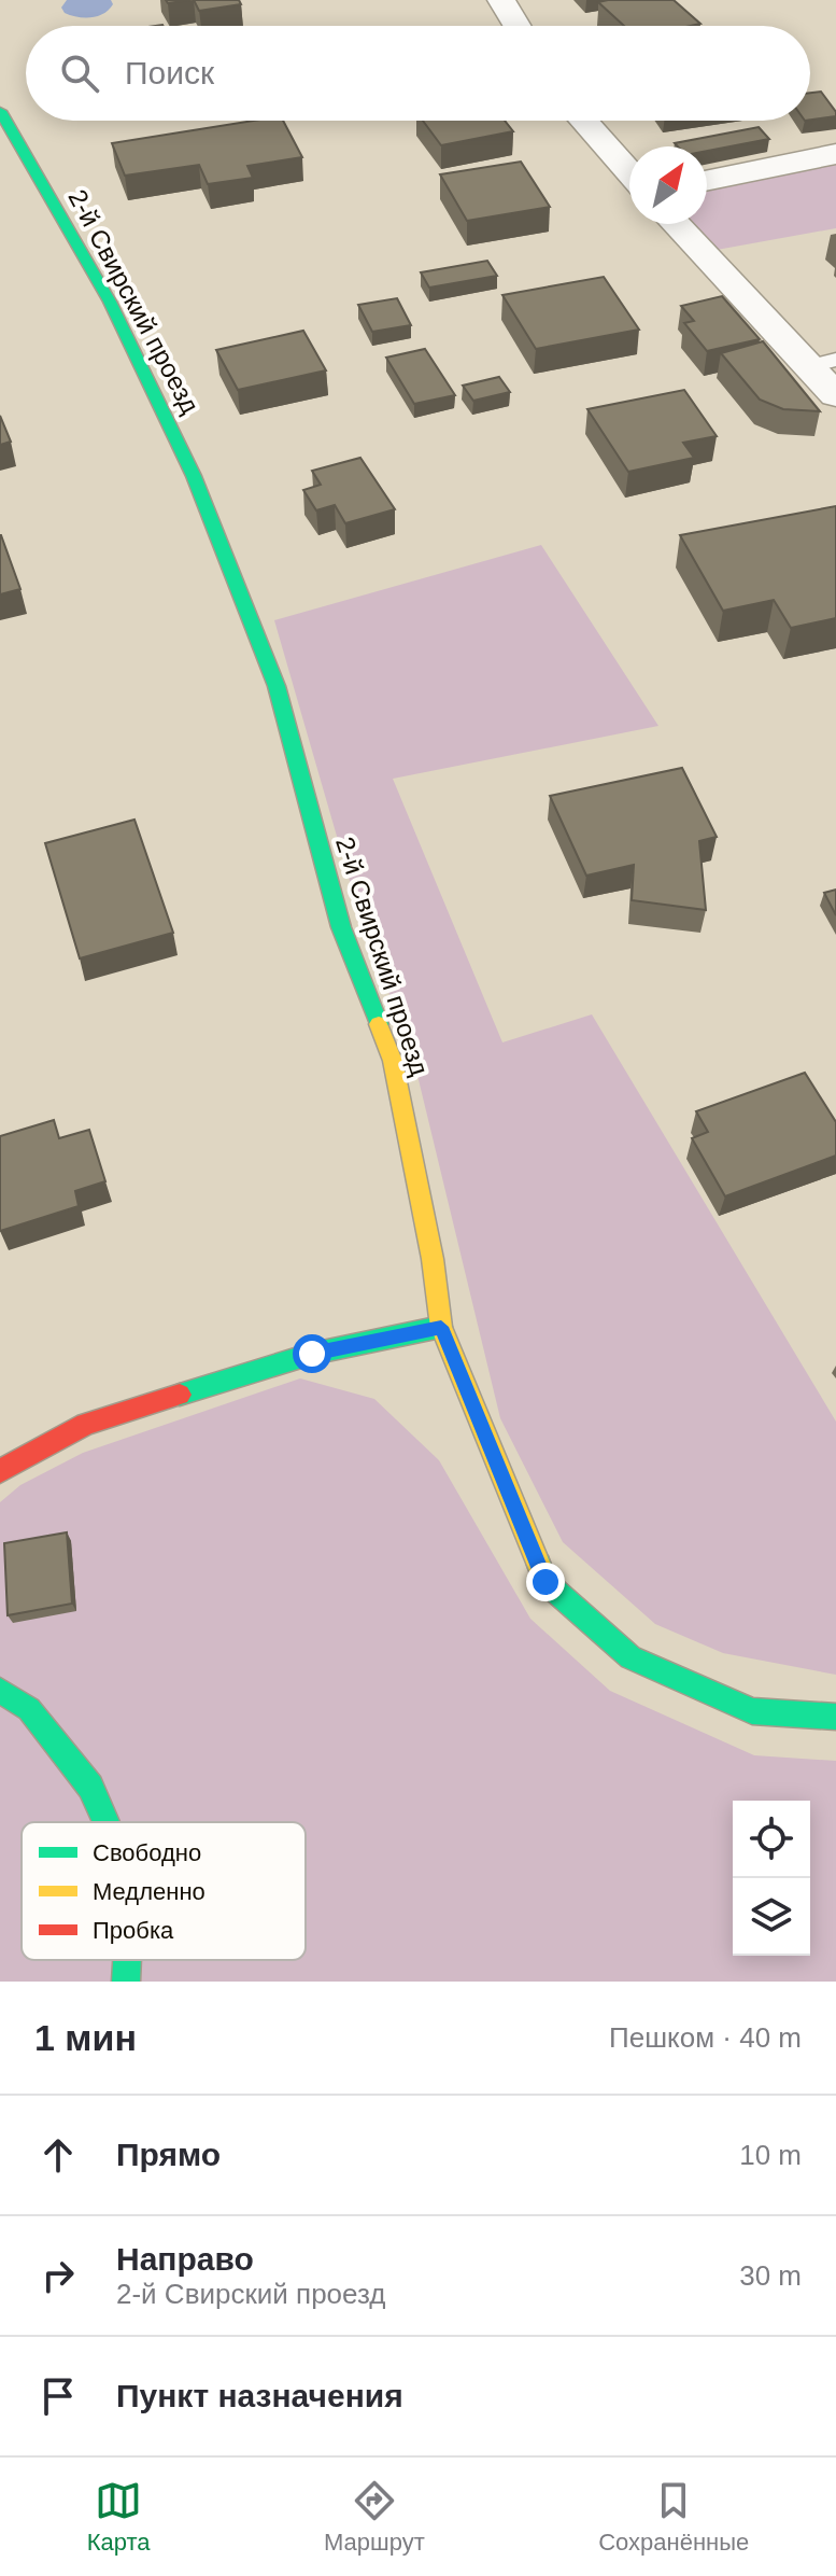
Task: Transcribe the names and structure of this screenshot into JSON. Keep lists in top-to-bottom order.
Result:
{
  "streets": {
    "street": ["2-й Свирский проезд"]
  },
  "legend": ["Свободно", "Медленно", "Пробка"],
  "north": "top right",
  "page": {
    "search": "Поиск",
    "heading": ["1 мин", "Пешком · 40 m"],
    "list": [
      ["Прямо", "10 m"],
      ["Направо", "2-й Свирский проезд", "30 m"],
      "Пункт назначения"
    ],
    "nav": ["Карта", "Маршрут", "Сохранённые"]
  }
}
